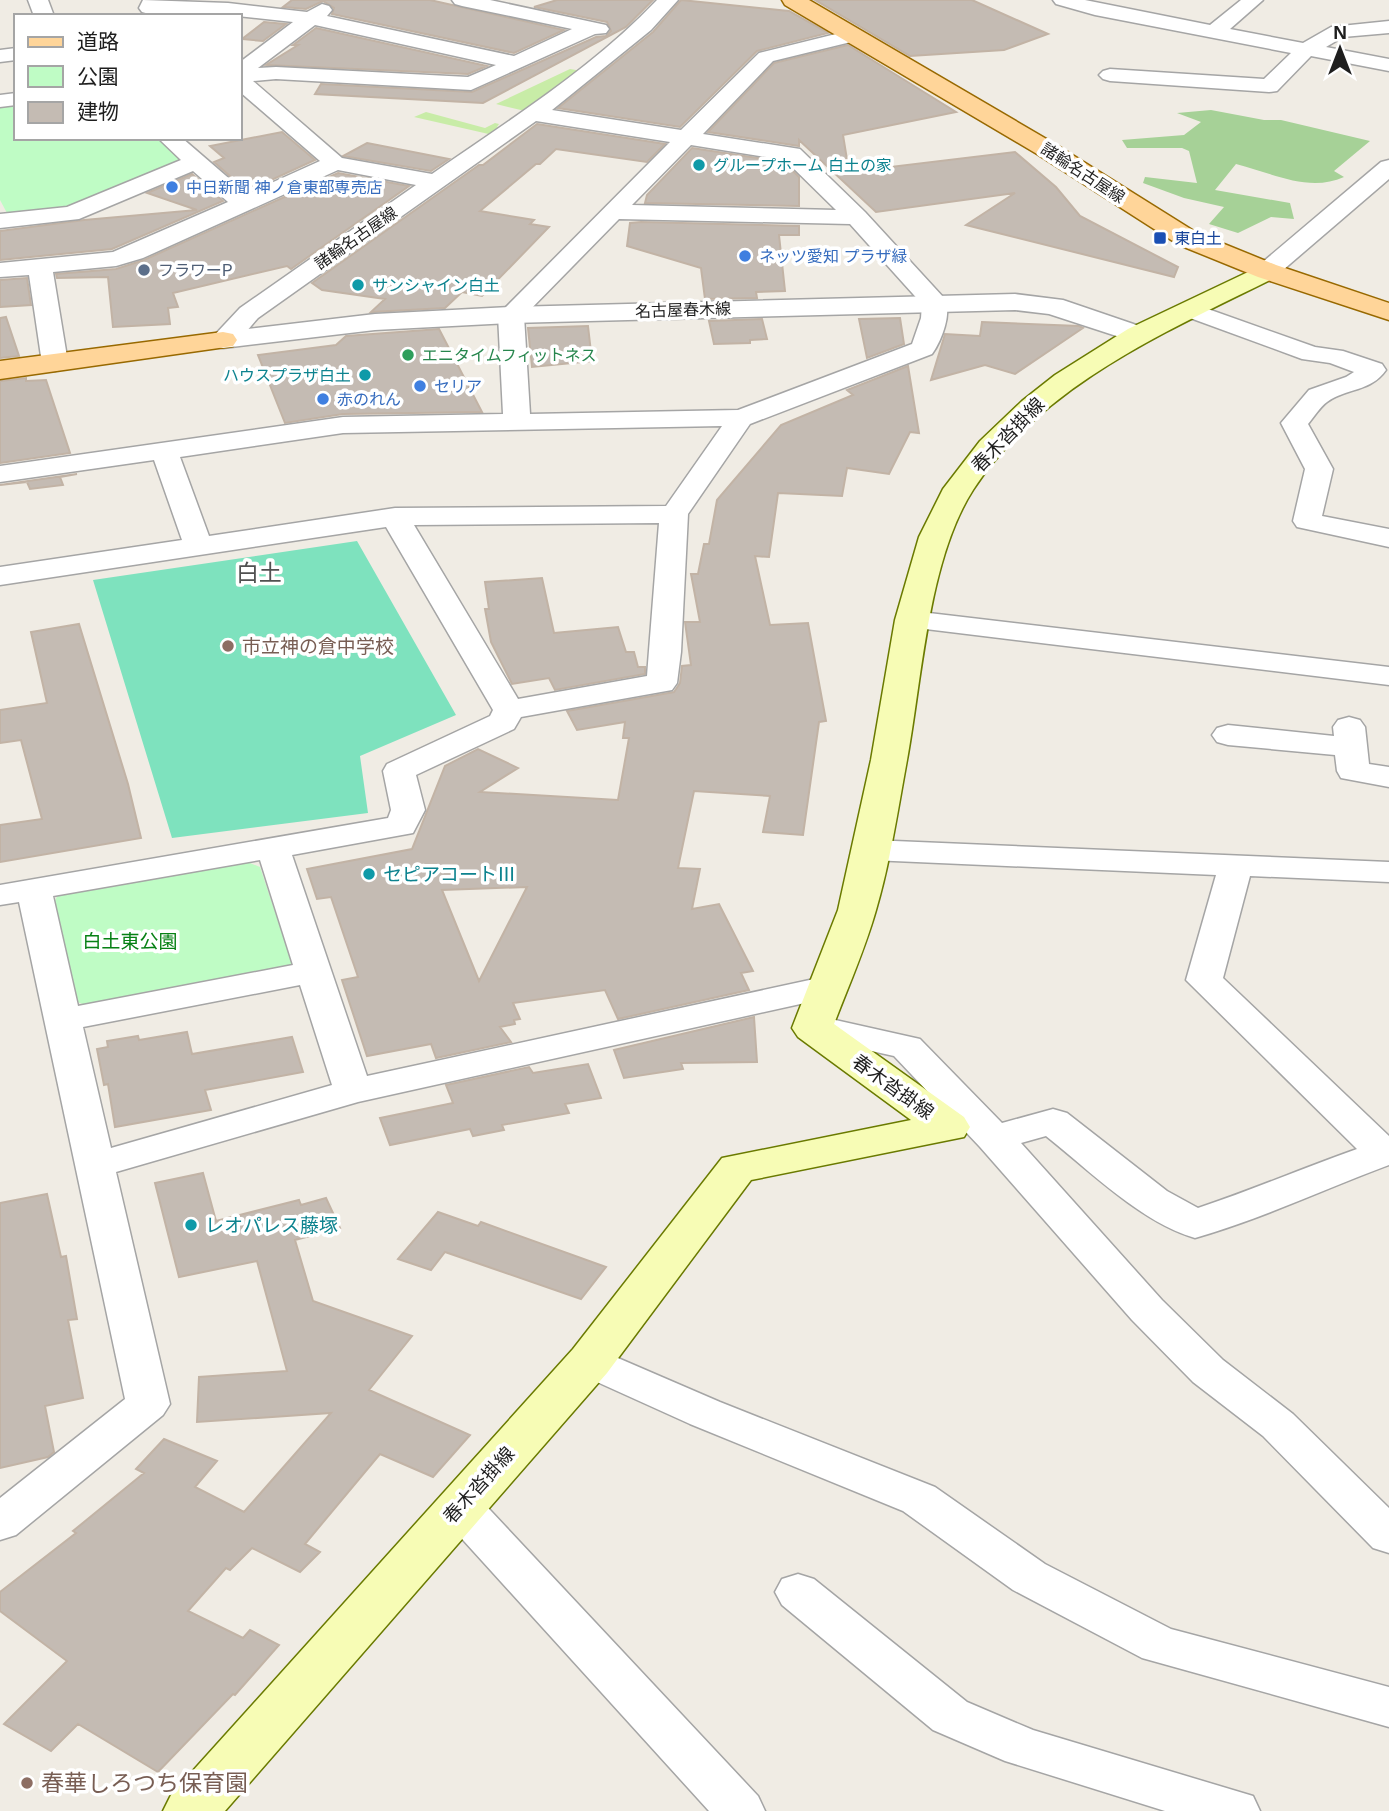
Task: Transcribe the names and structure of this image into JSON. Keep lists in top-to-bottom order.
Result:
{
  "streets": {
    "main road": ["諸輪名古屋線", "春木沓掛線"],
    "street": ["名古屋春木線"]
  },
  "crossings": [
    ["諸輪名古屋線", "名古屋春木線"],
    ["諸輪名古屋線", "春木沓掛線"],
    ["名古屋春木線", "春木沓掛線"]
  ],
  "districts": ["白土"],
  "parks": ["白土東公園"],
  "places": {
    "other": [
      "グループホーム 白土の家",
      "中日新聞 神ノ倉東部専売店",
      "ネッツ愛知 プラザ緑",
      "フラワーP",
      "サンシャイン白土",
      "エニタイムフィットネス",
      "ハウスプラザ白土",
      "セリア",
      "赤のれん",
      "市立神の倉中学校",
      "セピアコートⅢ",
      "レオパレス藤塚",
      "春華しろつち保育園"
    ],
    "transit": ["東白土"]
  },
  "legend": ["道路", "公園", "建物"],
  "north": "top"
}
